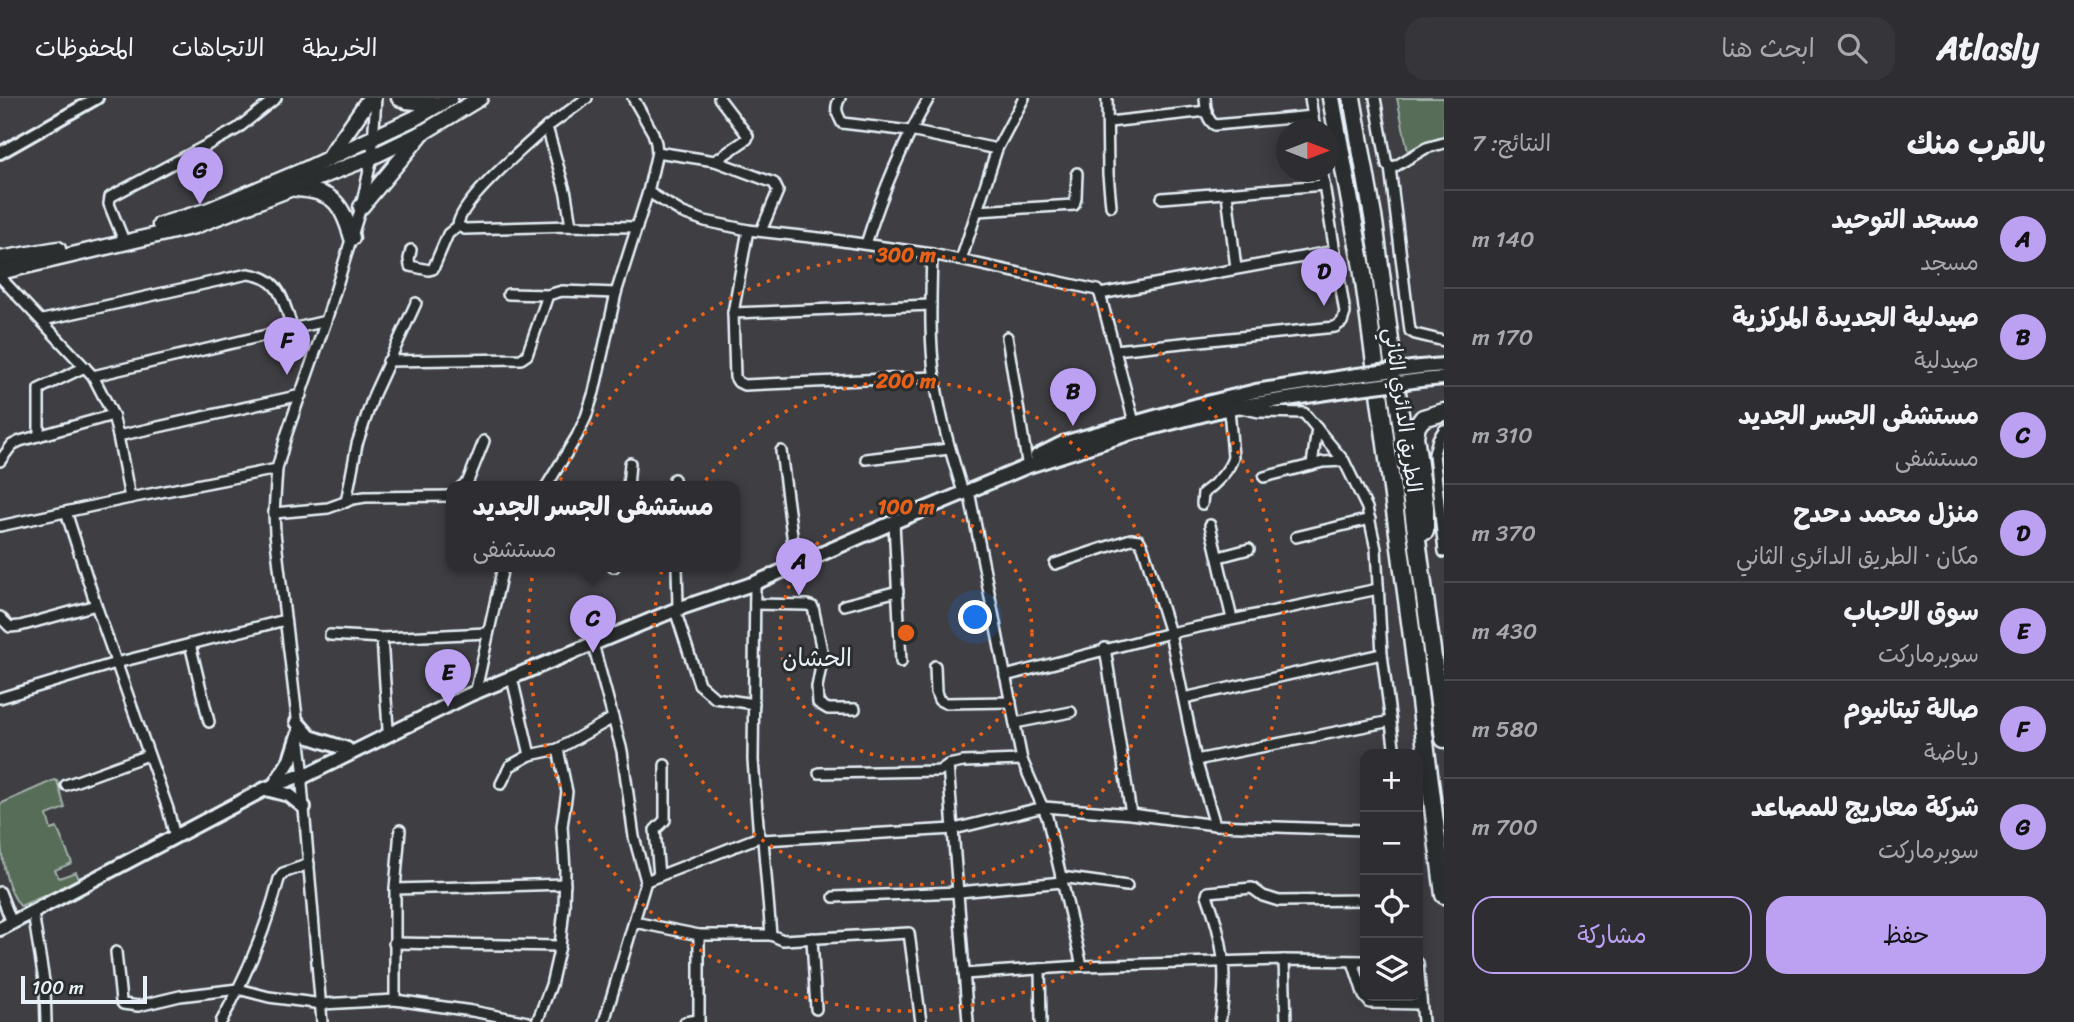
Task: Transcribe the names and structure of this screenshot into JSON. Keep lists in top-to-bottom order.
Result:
{
  "streets": {
    "highway": ["الطريق الدائري الثاني"]
  },
  "districts": ["الحشان"],
  "scale_bar": "100 m",
  "north": "right",
  "page": {
    "header": "Atlasly",
    "search": "ابحث هنا",
    "nav": ["الخريطة", "الاتجاهات", "المحفوظات"],
    "heading": ["بالقرب منك", "النتائج: 7"],
    "pins": [
      "G",
      "D",
      "F",
      "B",
      "A",
      "C",
      "E"
    ],
    "list": [
      {
        "mark": "A",
        "name": "مسجد التوحيد",
        "note": "مسجد",
        "value": "140 m"
      },
      {
        "mark": "B",
        "name": "صيدلية الجديدة المركزية",
        "note": "صيدلية",
        "value": "170 m"
      },
      {
        "mark": "C",
        "name": "مستشفى الجسر الجديد",
        "note": "مستشفى",
        "value": "310 m"
      },
      {
        "mark": "D",
        "name": "منزل محمد دحدح",
        "note": "مكان · الطريق الدائري الثاني",
        "value": "370 m"
      },
      {
        "mark": "E",
        "name": "سوق الاحباب",
        "note": "سوبرماركت",
        "value": "430 m"
      },
      {
        "mark": "F",
        "name": "صالة تيتانيوم",
        "note": "رياضة",
        "value": "580 m"
      },
      {
        "mark": "G",
        "name": "شركة معاريج للمصاعد",
        "note": "سوبرماركت",
        "value": "700 m"
      }
    ],
    "popup": ["مستشفى الجسر الجديد", "مستشفى"],
    "map_buttons": ["+", "−"],
    "buttons": ["حفظ", "مشاركة"],
    "scale": "100 m"
  },
  "rings": ["300 m", "200 m", "100 m"]
}
